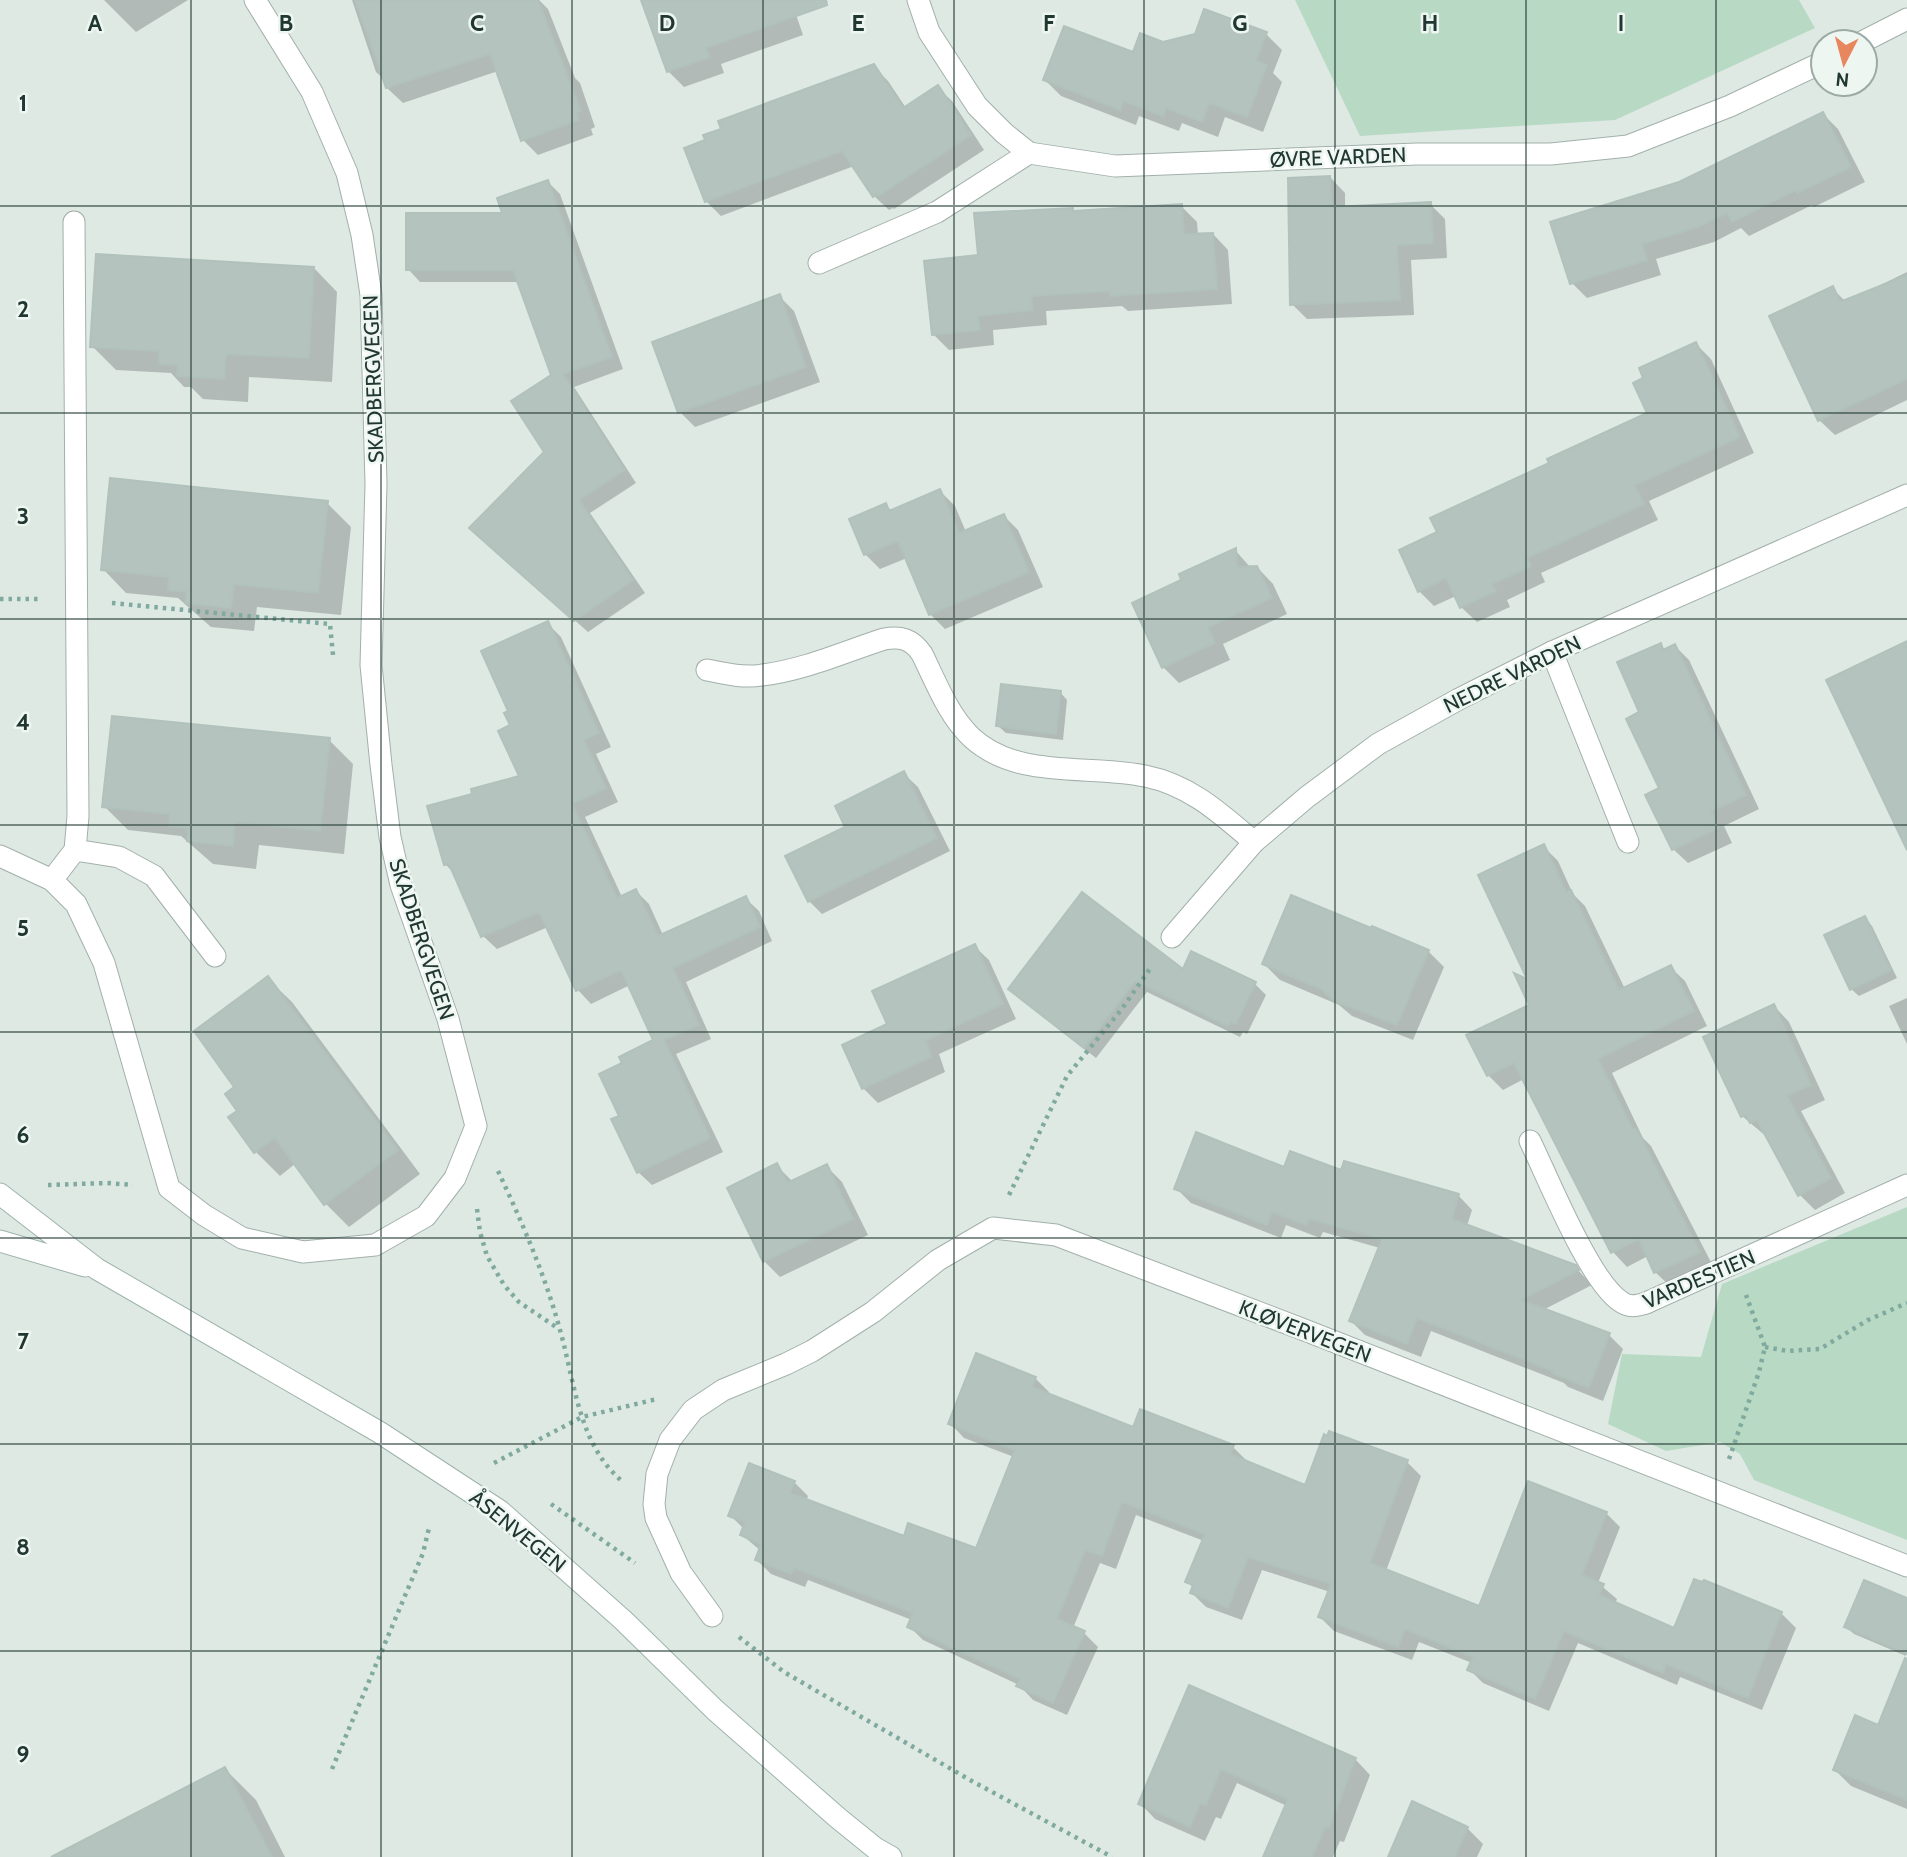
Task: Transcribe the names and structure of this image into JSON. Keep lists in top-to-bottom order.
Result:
{
  "streets": {
    "street": [
      "ØVRE VARDEN",
      "SKADBERGVEGEN",
      "NEDRE VARDEN",
      "VARDESTIEN",
      "KLØVERVEGEN",
      "ÅSENVEGEN"
    ]
  },
  "north": "bottom",
  "grid": {
    "columns": [
      "A",
      "B",
      "C",
      "D",
      "E",
      "F",
      "G",
      "H",
      "I"
    ],
    "rows": [
      "1",
      "2",
      "3",
      "4",
      "5",
      "6",
      "7",
      "8",
      "9"
    ]
  }
}
